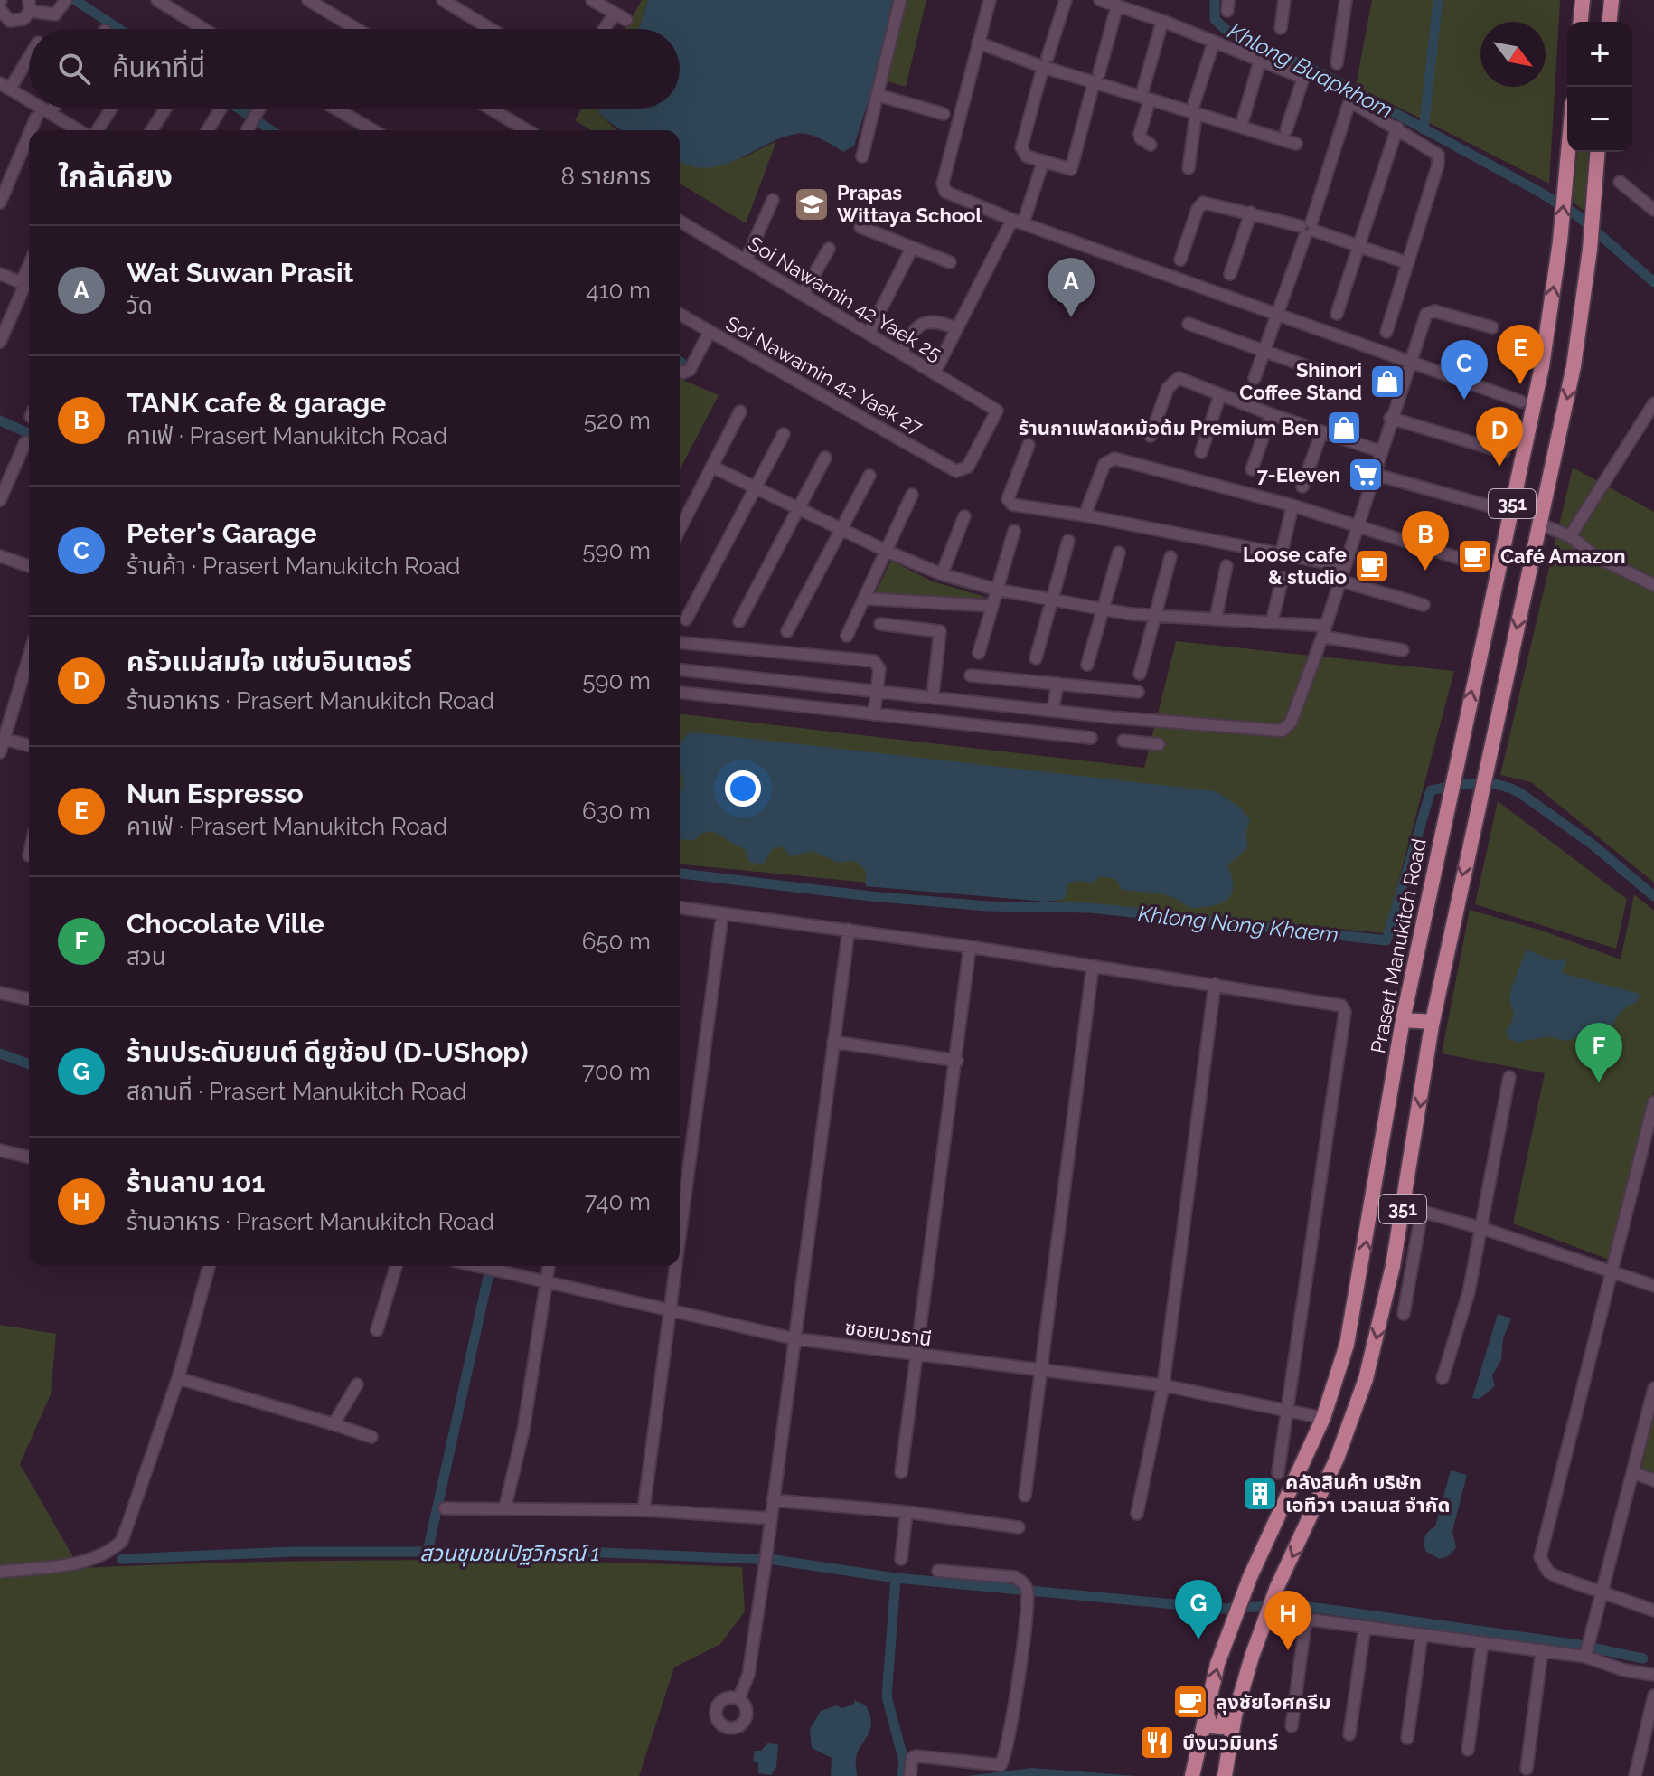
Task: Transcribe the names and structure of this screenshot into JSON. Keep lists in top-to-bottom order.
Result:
{
  "streets": {
    "main road": ["351", "Prasert Manukitch Road"],
    "street": ["Soi Nawamin 42 Yaek 25", "Soi Nawamin 42 Yaek 27", "ซอยนวธานี"]
  },
  "crossings": [
    ["Soi Nawamin 42 Yaek 25", "Soi Nawamin 42 Yaek 27"],
    ["Prasert Manukitch Road", "ซอยนวธานี"]
  ],
  "water": ["Khlong Buapkhom", "Khlong Nong Khaem", "สวนชุมชนปัฐวิกรณ์ 1"],
  "places": {
    "school or university": ["Prapas Wittaya School"],
    "shop": ["Shinori Coffee Stand", "ร้านกาแฟสดหม้อต้ม Premium Ben"],
    "supermarket": ["7-Eleven"],
    "cafe": ["Café Amazon", "Loose cafe & studio", "ลุงชัยไอศครีม"],
    "building": ["คลังสินค้า บริษัท เอทีวา เวลเนส จำกัด"],
    "restaurant": ["บึงนวมินทร์"]
  },
  "north": "bottom right",
  "page": {
    "map_buttons": ["+", "−"],
    "search": "ค้นหาที่นี่",
    "heading": ["ใกล้เคียง", "8 รายการ"],
    "list": [
      {
        "mark": "A",
        "name": "Wat Suwan Prasit",
        "note": "วัด",
        "value": "410 m"
      },
      {
        "mark": "B",
        "name": "TANK cafe & garage",
        "note": "คาเฟ่ · Prasert Manukitch Road",
        "value": "520 m"
      },
      {
        "mark": "C",
        "name": "Peter's Garage",
        "note": "ร้านค้า · Prasert Manukitch Road",
        "value": "590 m"
      },
      {
        "mark": "D",
        "name": "ครัวแม่สมใจ แซ่บอินเตอร์",
        "note": "ร้านอาหาร · Prasert Manukitch Road",
        "value": "590 m"
      },
      {
        "mark": "E",
        "name": "Nun Espresso",
        "note": "คาเฟ่ · Prasert Manukitch Road",
        "value": "630 m"
      },
      {
        "mark": "F",
        "name": "Chocolate Ville",
        "note": "สวน",
        "value": "650 m"
      },
      {
        "mark": "G",
        "name": "ร้านประดับยนต์ ดียูช้อป (D-UShop)",
        "note": "สถานที่ · Prasert Manukitch Road",
        "value": "700 m"
      },
      {
        "mark": "H",
        "name": "ร้านลาบ 101",
        "note": "ร้านอาหาร · Prasert Manukitch Road",
        "value": "740 m"
      }
    ],
    "pins": [
      "A",
      "E",
      "C",
      "D",
      "B",
      "F",
      "G",
      "H"
    ]
  }
}
